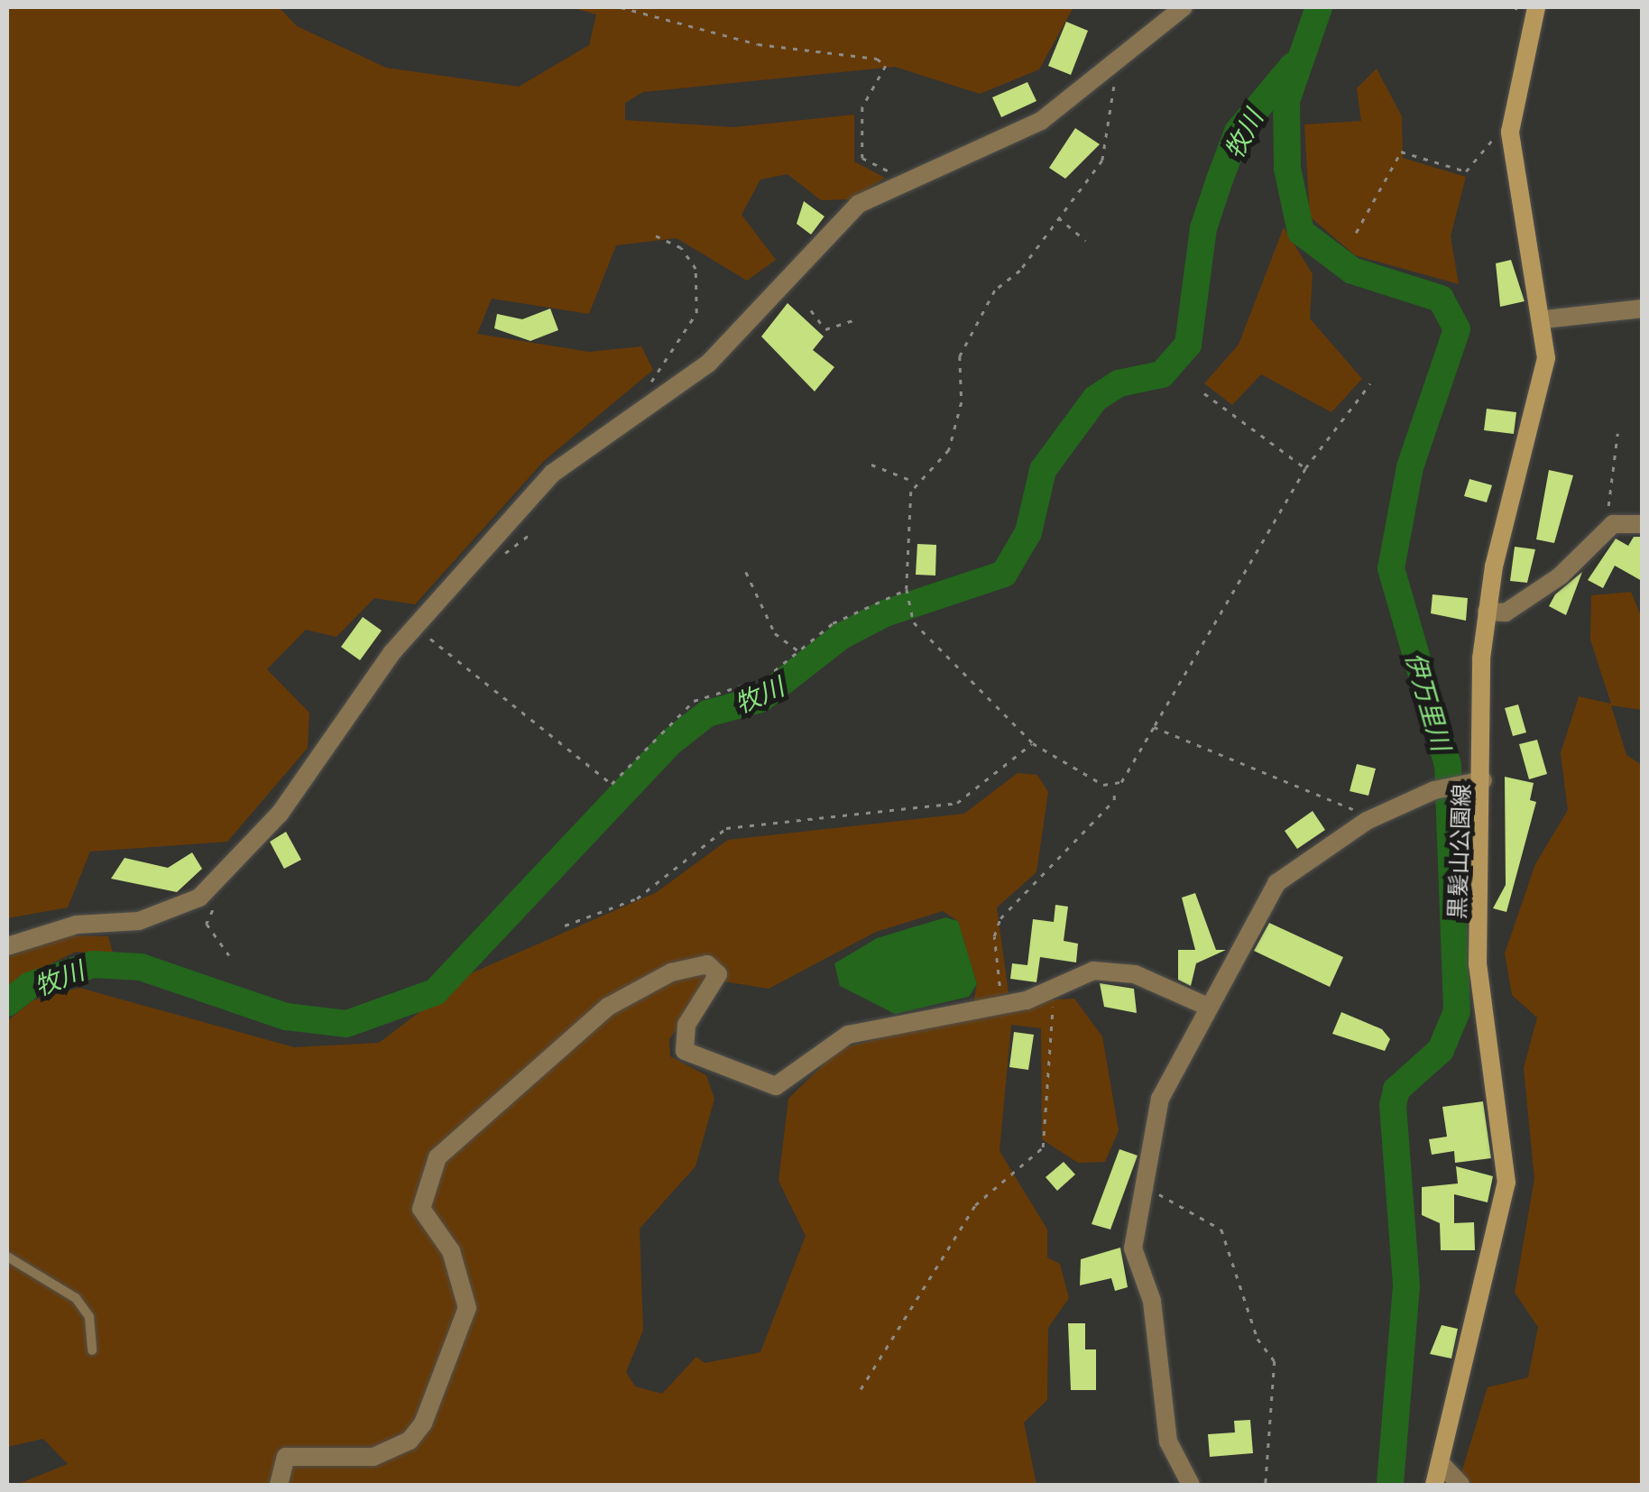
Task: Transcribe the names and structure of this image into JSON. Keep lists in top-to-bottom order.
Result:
{
  "streets": {
    "main road": ["黒髪山公園線"]
  },
  "water": ["牧川", "伊万里川"]
}
